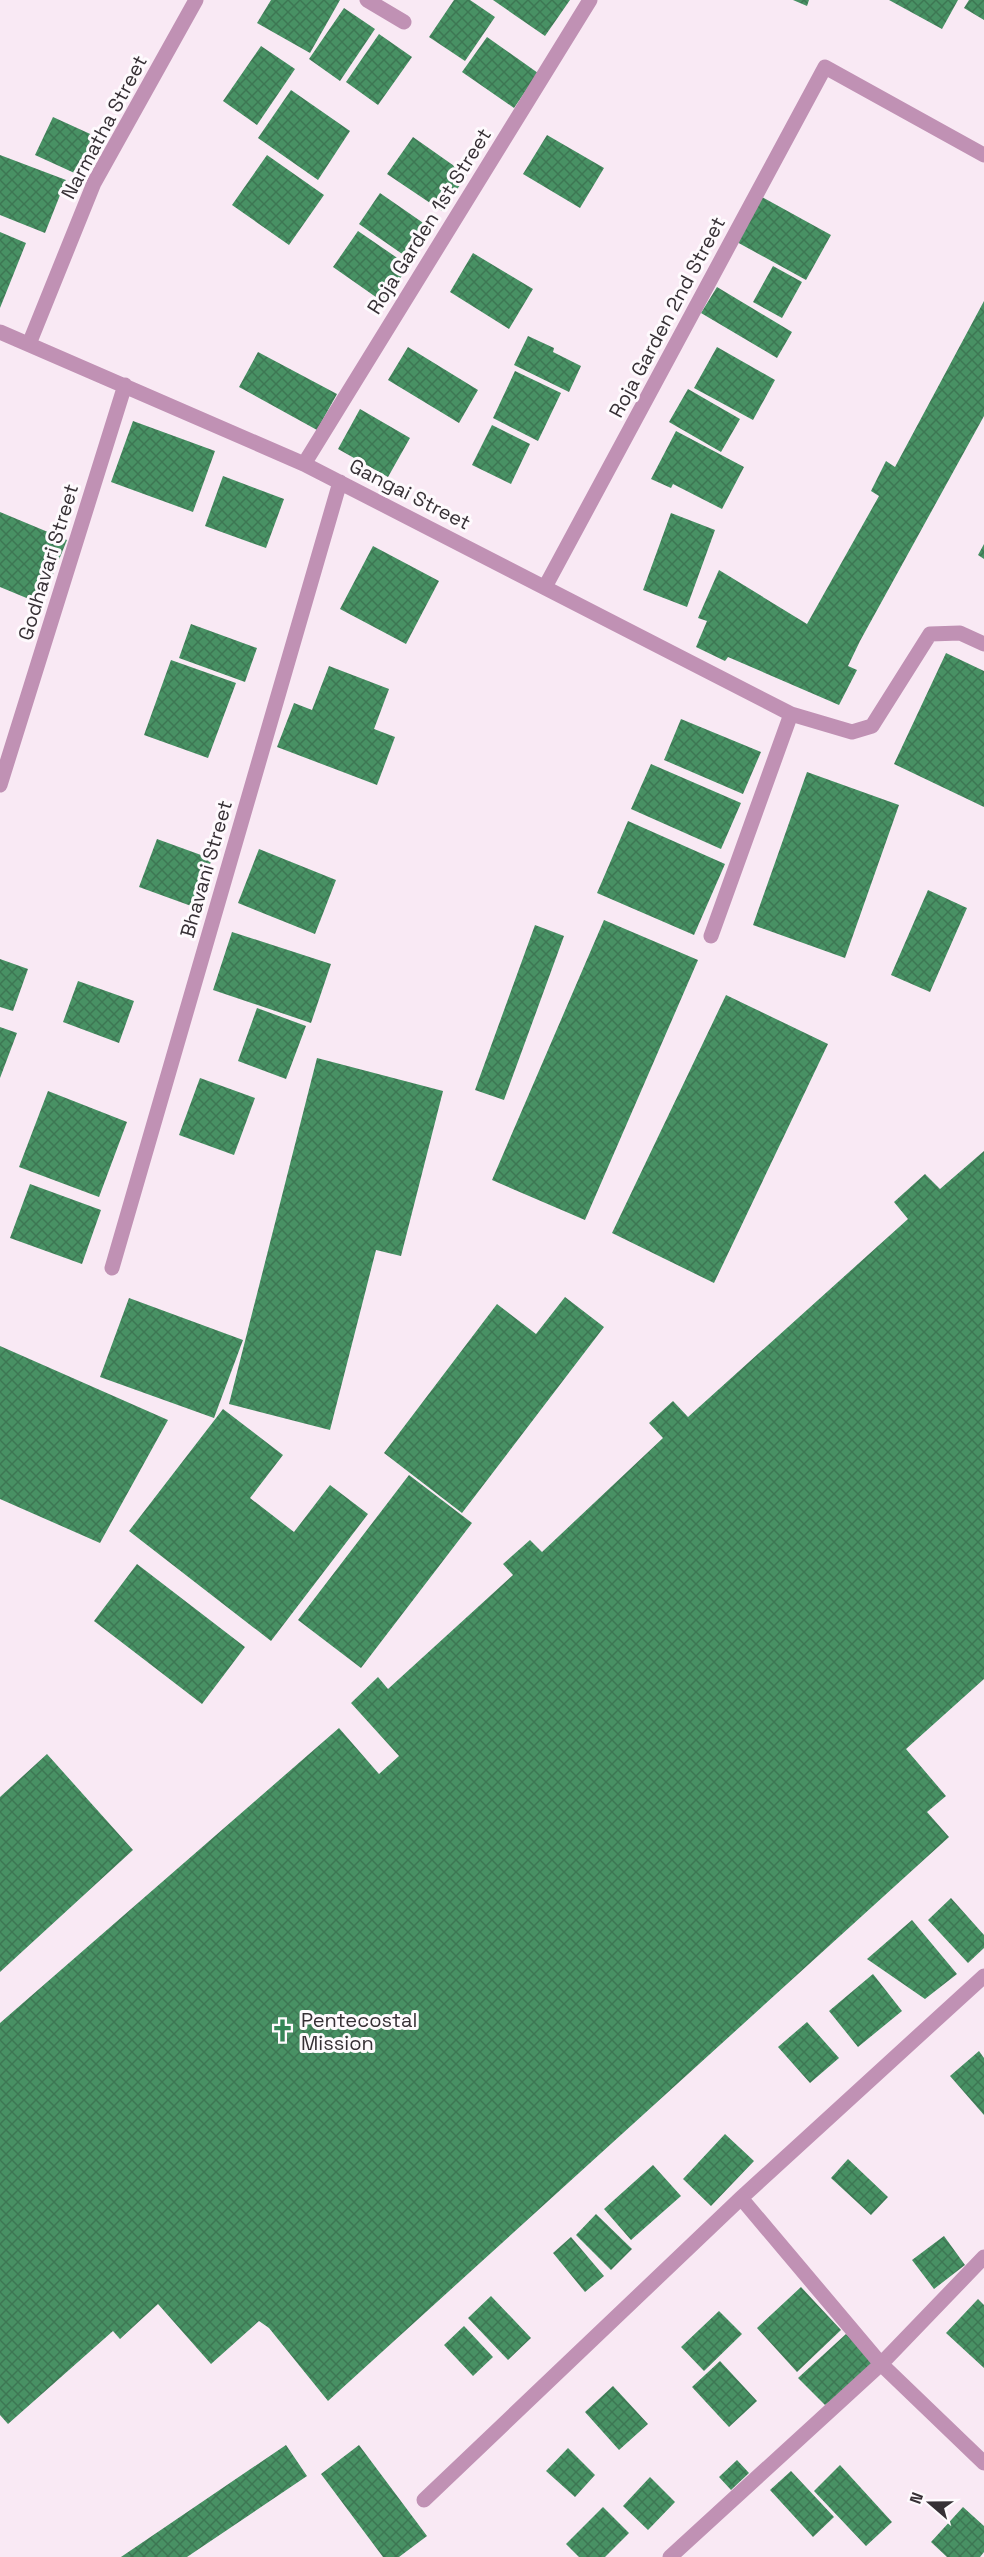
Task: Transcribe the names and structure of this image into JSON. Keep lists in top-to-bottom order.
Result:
{
  "streets": {
    "street": [
      "Narmatha Street",
      "Roja Garden 1st Street",
      "Roja Garden 2nd Street",
      "Gangai Street",
      "Godhavari Street",
      "Bhavani Street"
    ]
  },
  "crossings": [
    ["Narmatha Street", "Gangai Street"],
    ["Roja Garden 1st Street", "Gangai Street"],
    ["Roja Garden 2nd Street", "Gangai Street"],
    ["Gangai Street", "Godhavari Street"],
    ["Gangai Street", "Bhavani Street"]
  ],
  "places": {
    "church": ["Pentecostal Mission"]
  },
  "north": "left"
}
